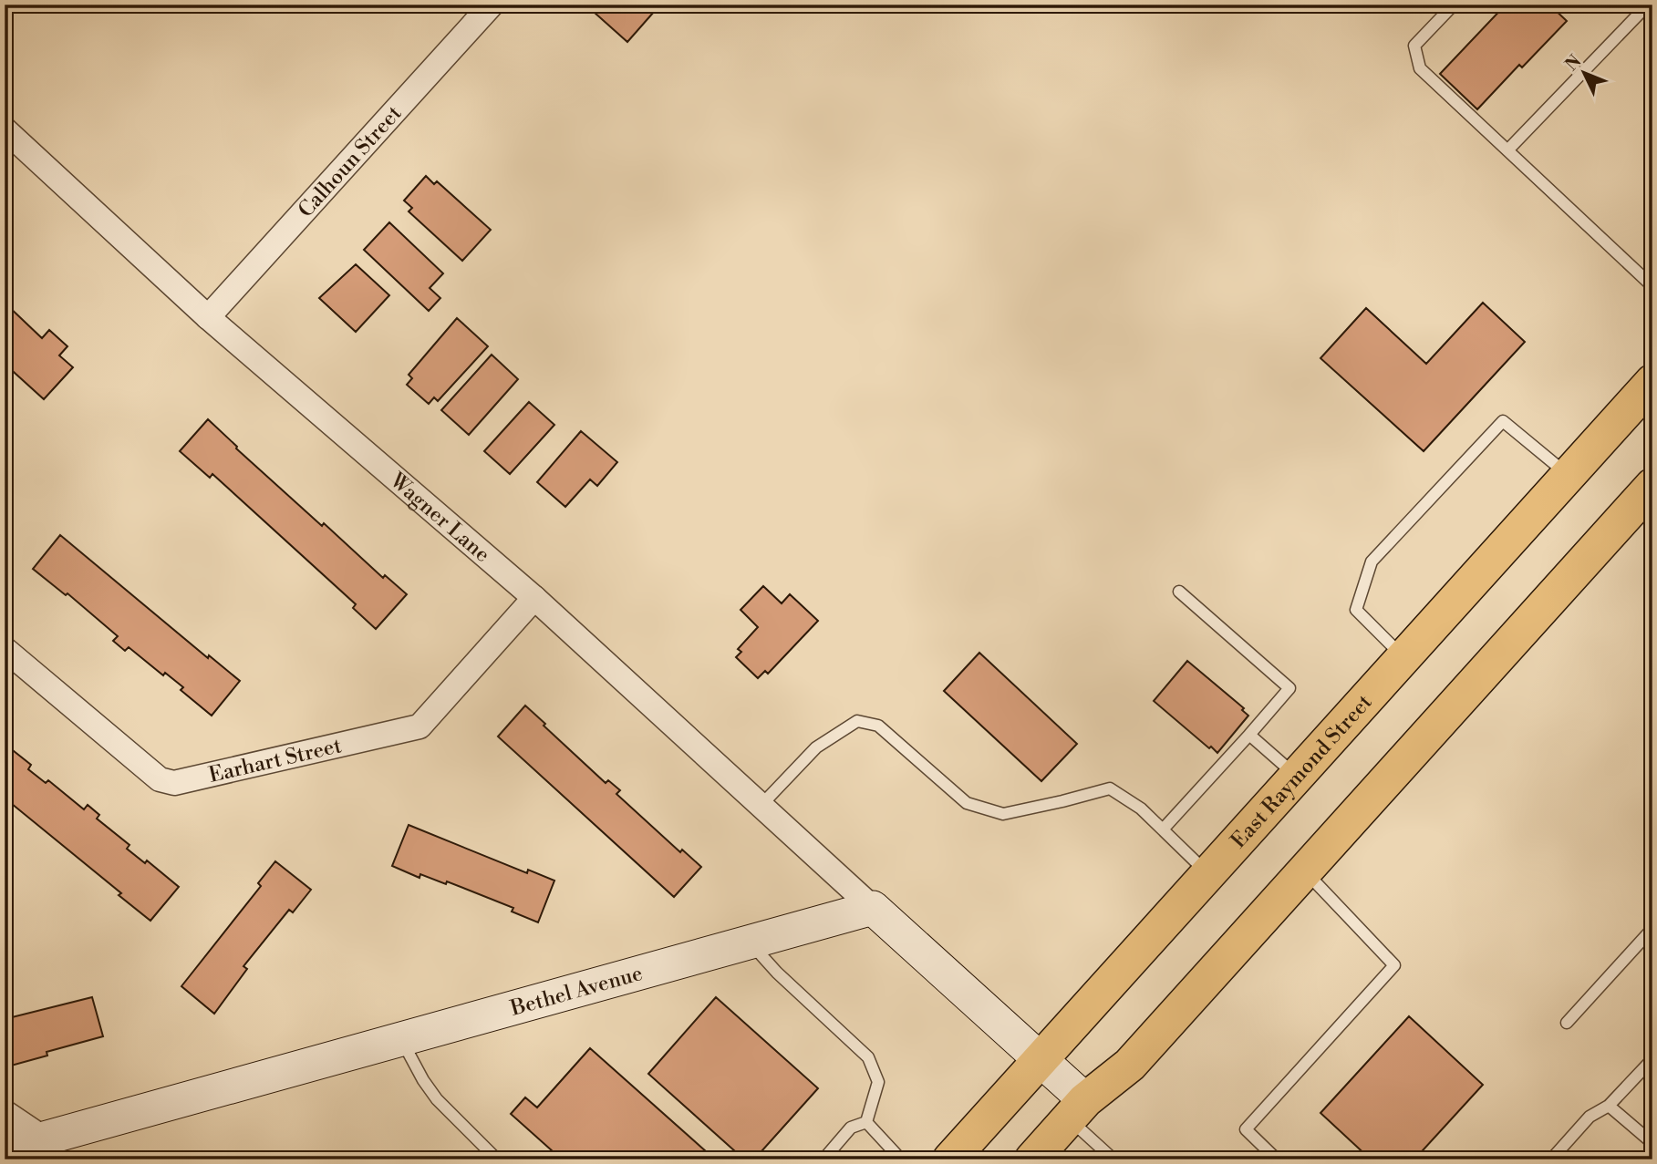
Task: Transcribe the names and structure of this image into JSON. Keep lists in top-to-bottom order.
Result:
{
  "streets": {
    "main road": ["East Raymond Street"],
    "street": [
      "Calhoun Street",
      "Wagner Lane",
      "Earhart Street",
      "Bethel Avenue"
    ]
  },
  "crossings": [
    ["Calhoun Street", "Wagner Lane"],
    ["Wagner Lane", "Earhart Street"],
    ["Wagner Lane", "Bethel Avenue"]
  ],
  "north": "top left"
}
